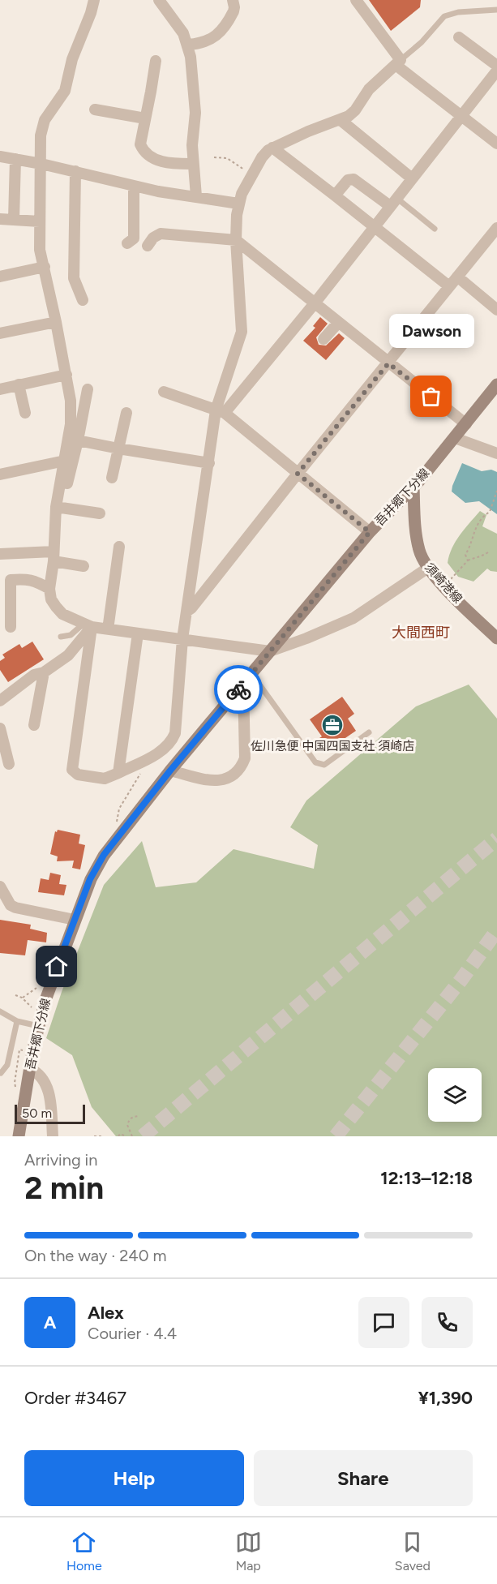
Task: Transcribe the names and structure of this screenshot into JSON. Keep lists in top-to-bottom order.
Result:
{
  "streets": {
    "main road": ["吾井郷下分線", "須崎港線"]
  },
  "crossings": [
    ["吾井郷下分線", "須崎港線"]
  ],
  "districts": ["大間西町"],
  "places": {
    "other": ["Dawson"],
    "office": ["佐川急便 中国四国支社 須崎店"]
  },
  "scale_bar": "50 m",
  "page": {
    "bubble": "Dawson",
    "scale": "50 m",
    "heading": ["2 min", "Arriving in", "12:13–12:18"],
    "panel": [
      "Alex",
      "Courier · 4.4",
      "Order #3467",
      "¥1,390"
    ],
    "bar": "On the way · 240 m",
    "round": "A",
    "buttons": ["Help", "Share"],
    "tabs": ["Home", "Map", "Saved"]
  }
}
